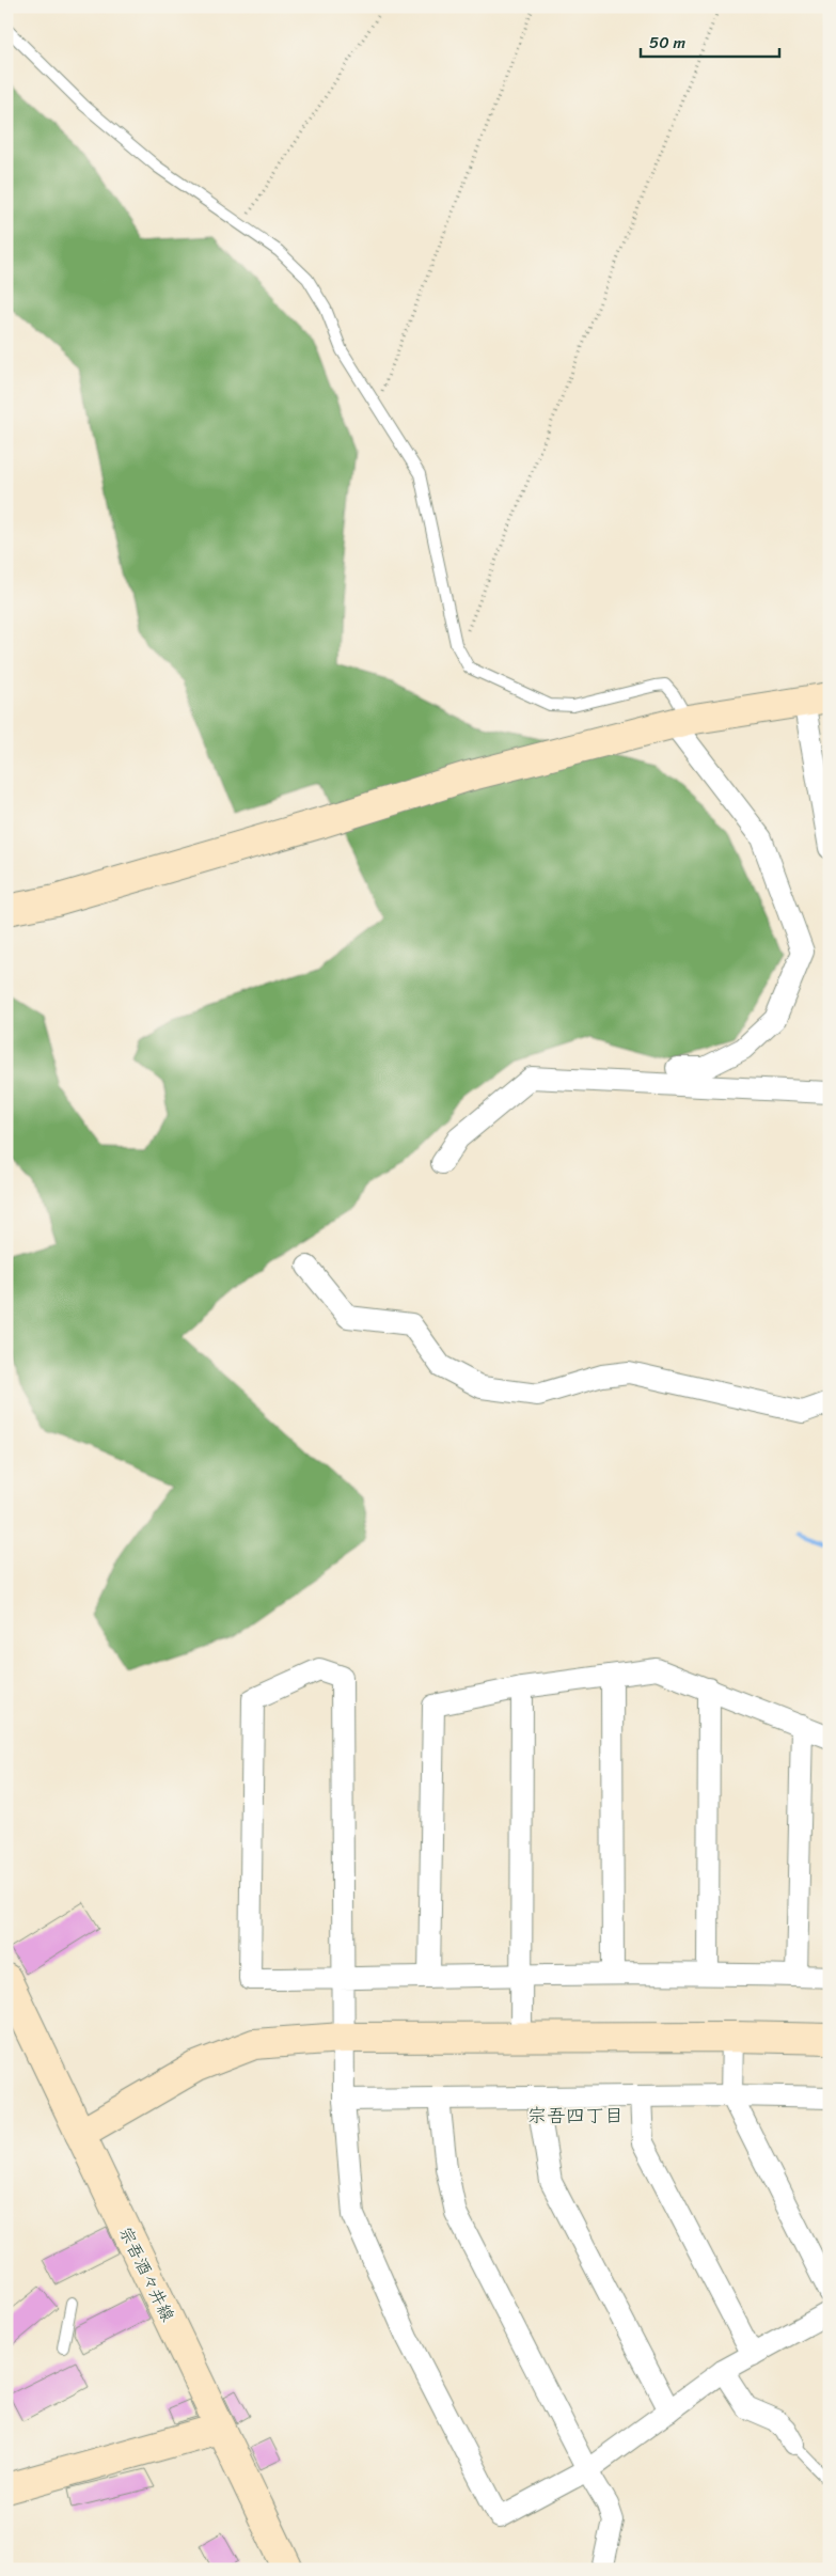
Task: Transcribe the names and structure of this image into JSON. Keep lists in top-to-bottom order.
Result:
{
  "streets": {
    "street": ["宗吾酒々井線"]
  },
  "districts": ["宗吾四丁目"],
  "scale_bar": "50 m"
}
